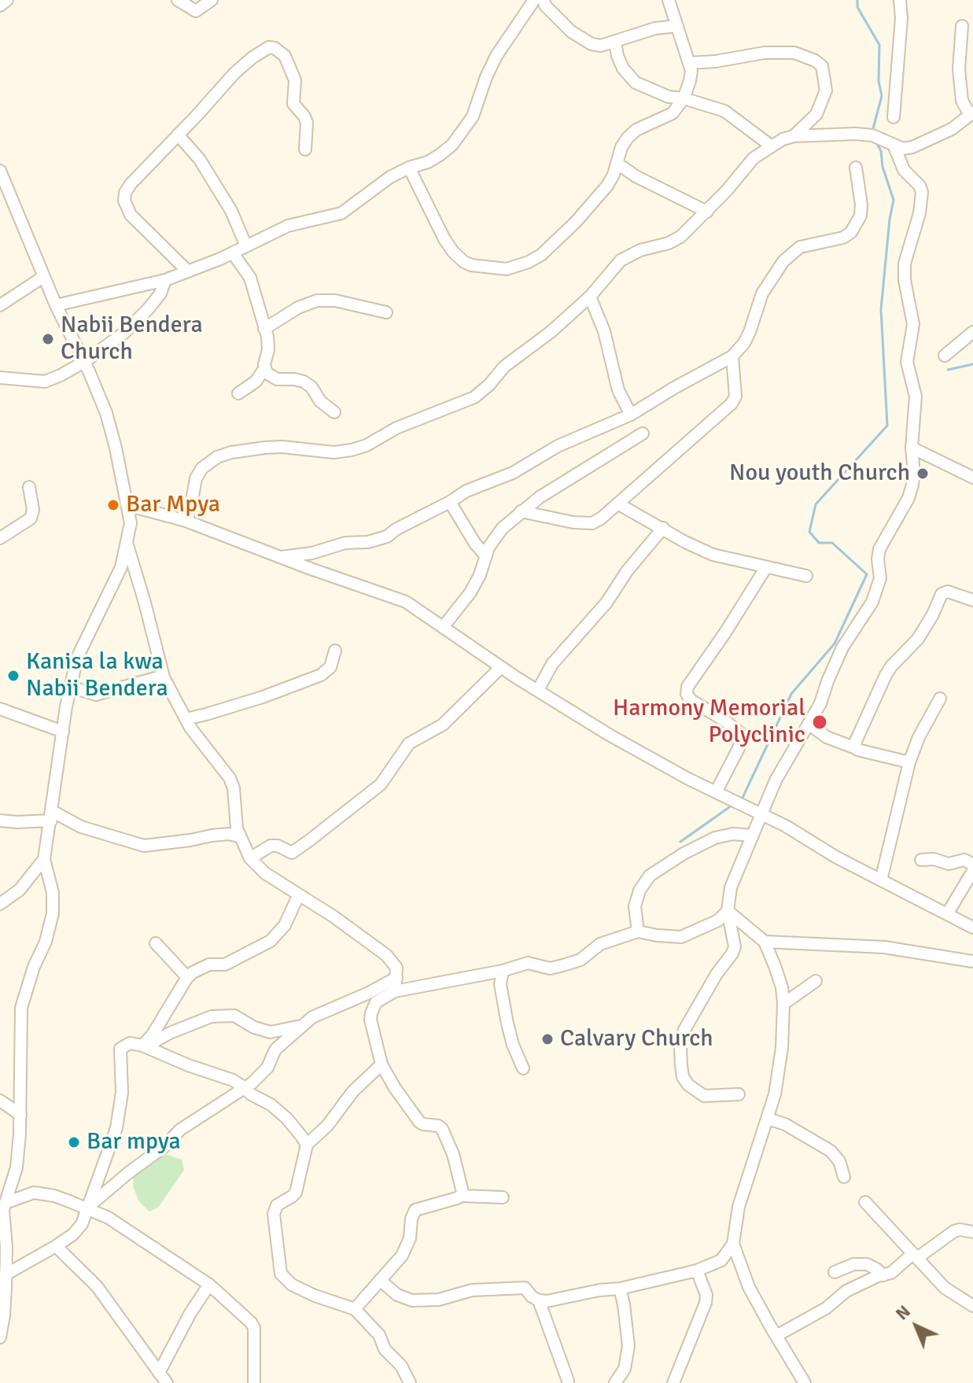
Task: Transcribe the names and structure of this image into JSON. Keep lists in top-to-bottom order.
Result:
{
  "places": [
    "Nabii Bendera Church",
    "Nou youth Church",
    "Bar Mpya",
    "Kanisa la kwa Nabii Bendera",
    "Harmony Memorial Polyclinic",
    "Calvary Church",
    "Bar mpya"
  ],
  "north": "top left"
}
